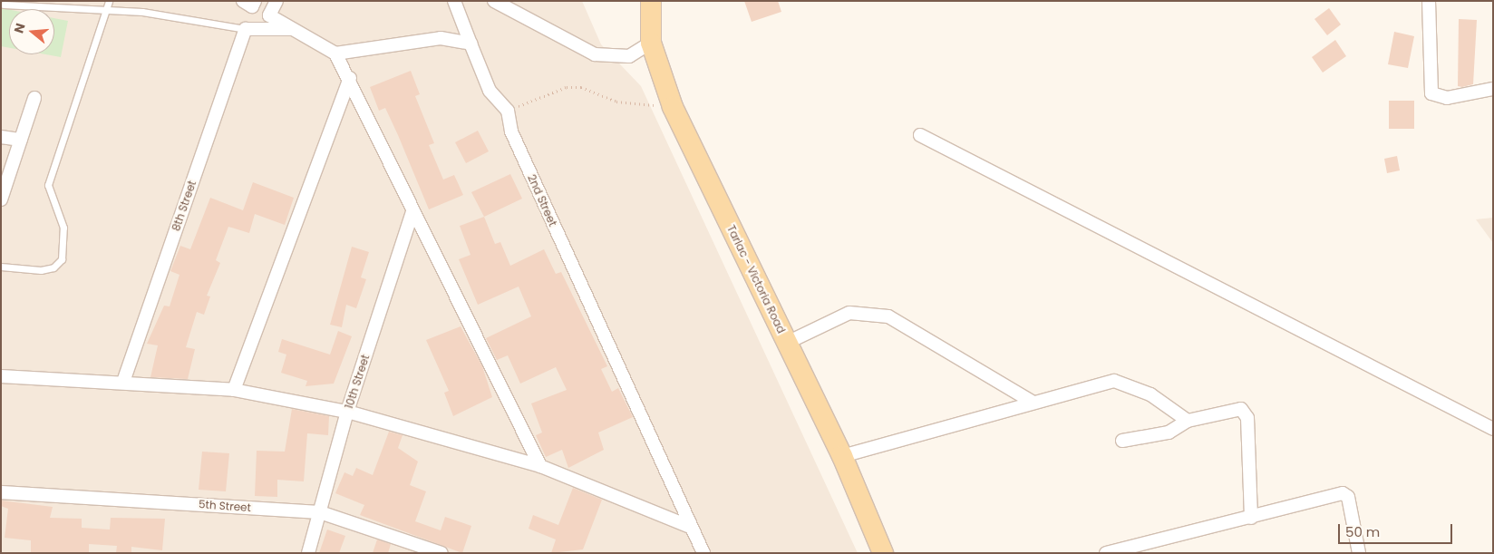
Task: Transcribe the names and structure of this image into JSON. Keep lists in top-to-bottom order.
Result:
{
  "streets": {
    "main road": ["Tarlac - Victoria Road"],
    "street": [
      "2nd Street",
      "8th Street",
      "10th Street",
      "5th Street"
    ]
  },
  "crossings": [
    ["10th Street", "5th Street"]
  ],
  "scale_bar": "50 m",
  "north": "left"
}
